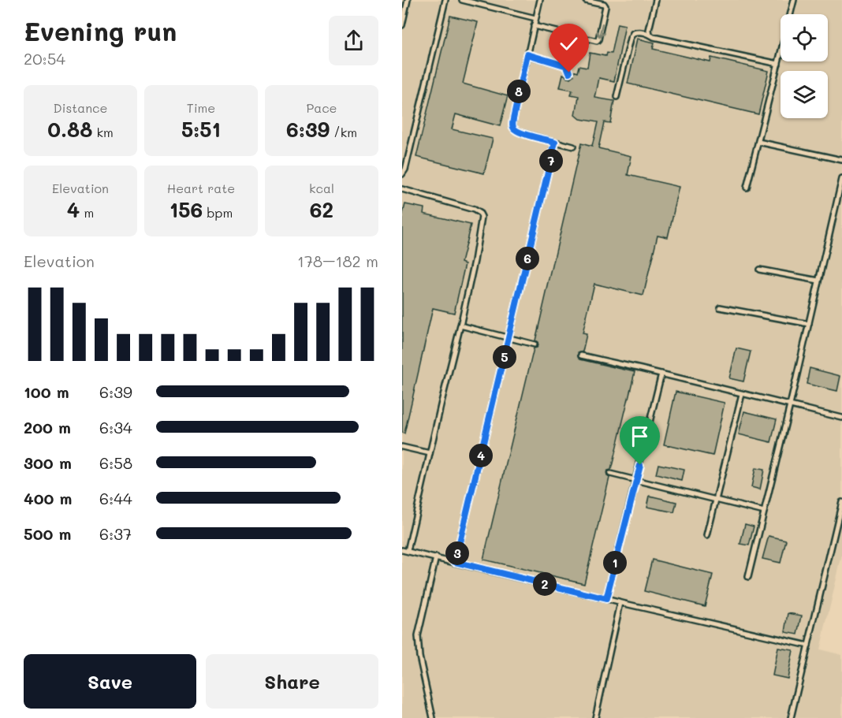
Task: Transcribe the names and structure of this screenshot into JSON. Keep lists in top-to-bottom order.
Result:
{
  "page": {
    "heading": ["Evening run", "20:54"],
    "pins": [
      "8",
      "7",
      "6",
      "5",
      "4",
      "3",
      "1",
      "2"
    ],
    "stats": [
      ["Distance", "0.88 km"],
      ["Time", "5:51"],
      ["Pace", "6:39 /km"],
      ["Elevation", "4 m"],
      ["Heart rate", "156 bpm"],
      ["kcal", "62"]
    ],
    "chart": ["Elevation", "178–182 m"],
    "list": [
      {
        "name": "100 m",
        "note": "6:39"
      },
      {
        "name": "200 m",
        "note": "6:34"
      },
      {
        "name": "300 m",
        "note": "6:58"
      },
      {
        "name": "400 m",
        "note": "6:44"
      },
      {
        "name": "500 m",
        "note": "6:37"
      }
    ],
    "buttons": ["Save", "Share"]
  }
}
